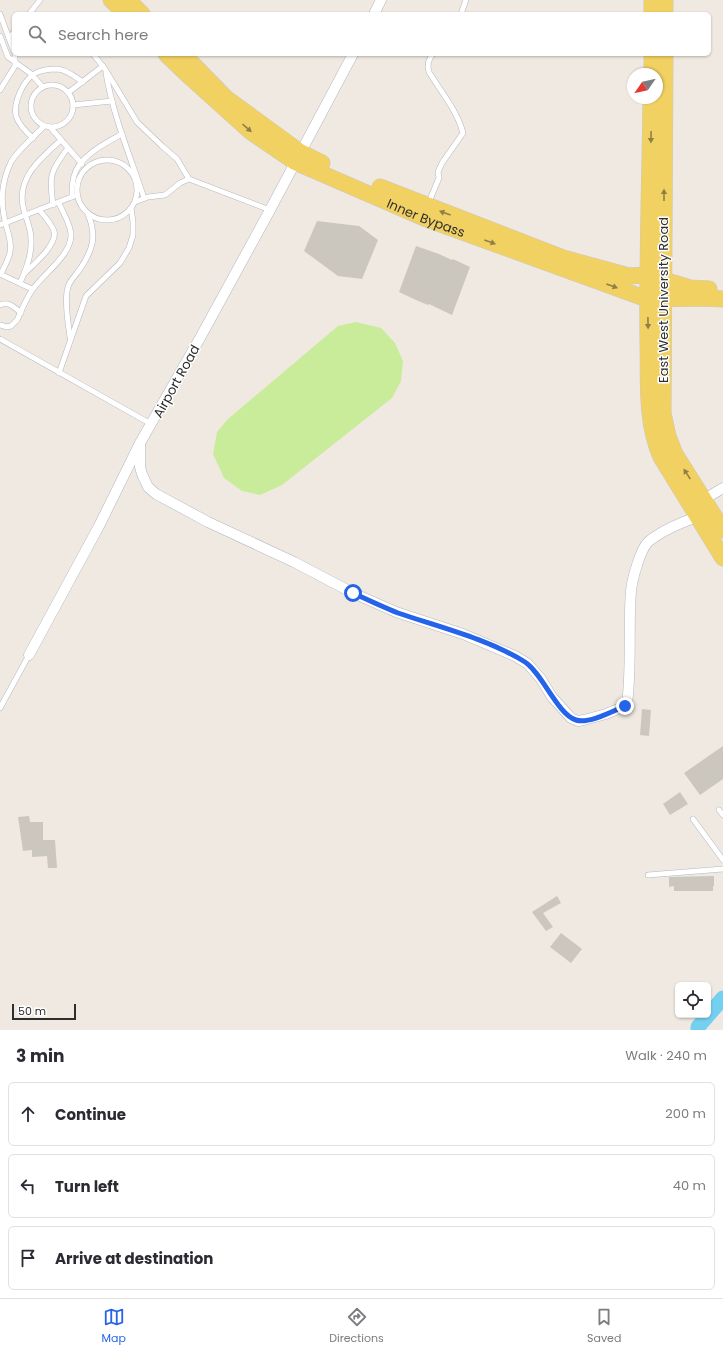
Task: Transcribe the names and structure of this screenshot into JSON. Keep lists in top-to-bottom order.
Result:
{
  "streets": {
    "main road": ["Inner Bypass", "East West University Road"],
    "street": ["Airport Road"]
  },
  "crossings": [
    ["Inner Bypass", "East West University Road"],
    ["Inner Bypass", "Airport Road"]
  ],
  "scale_bar": "50 m",
  "north": "bottom left",
  "page": {
    "search": "Search here",
    "scale": "50 m",
    "heading": ["3 min", "Walk · 240 m"],
    "list": [
      ["Continue", "200 m"],
      ["Turn left", "40 m"],
      "Arrive at destination"
    ],
    "nav": ["Map", "Directions", "Saved"]
  }
}
